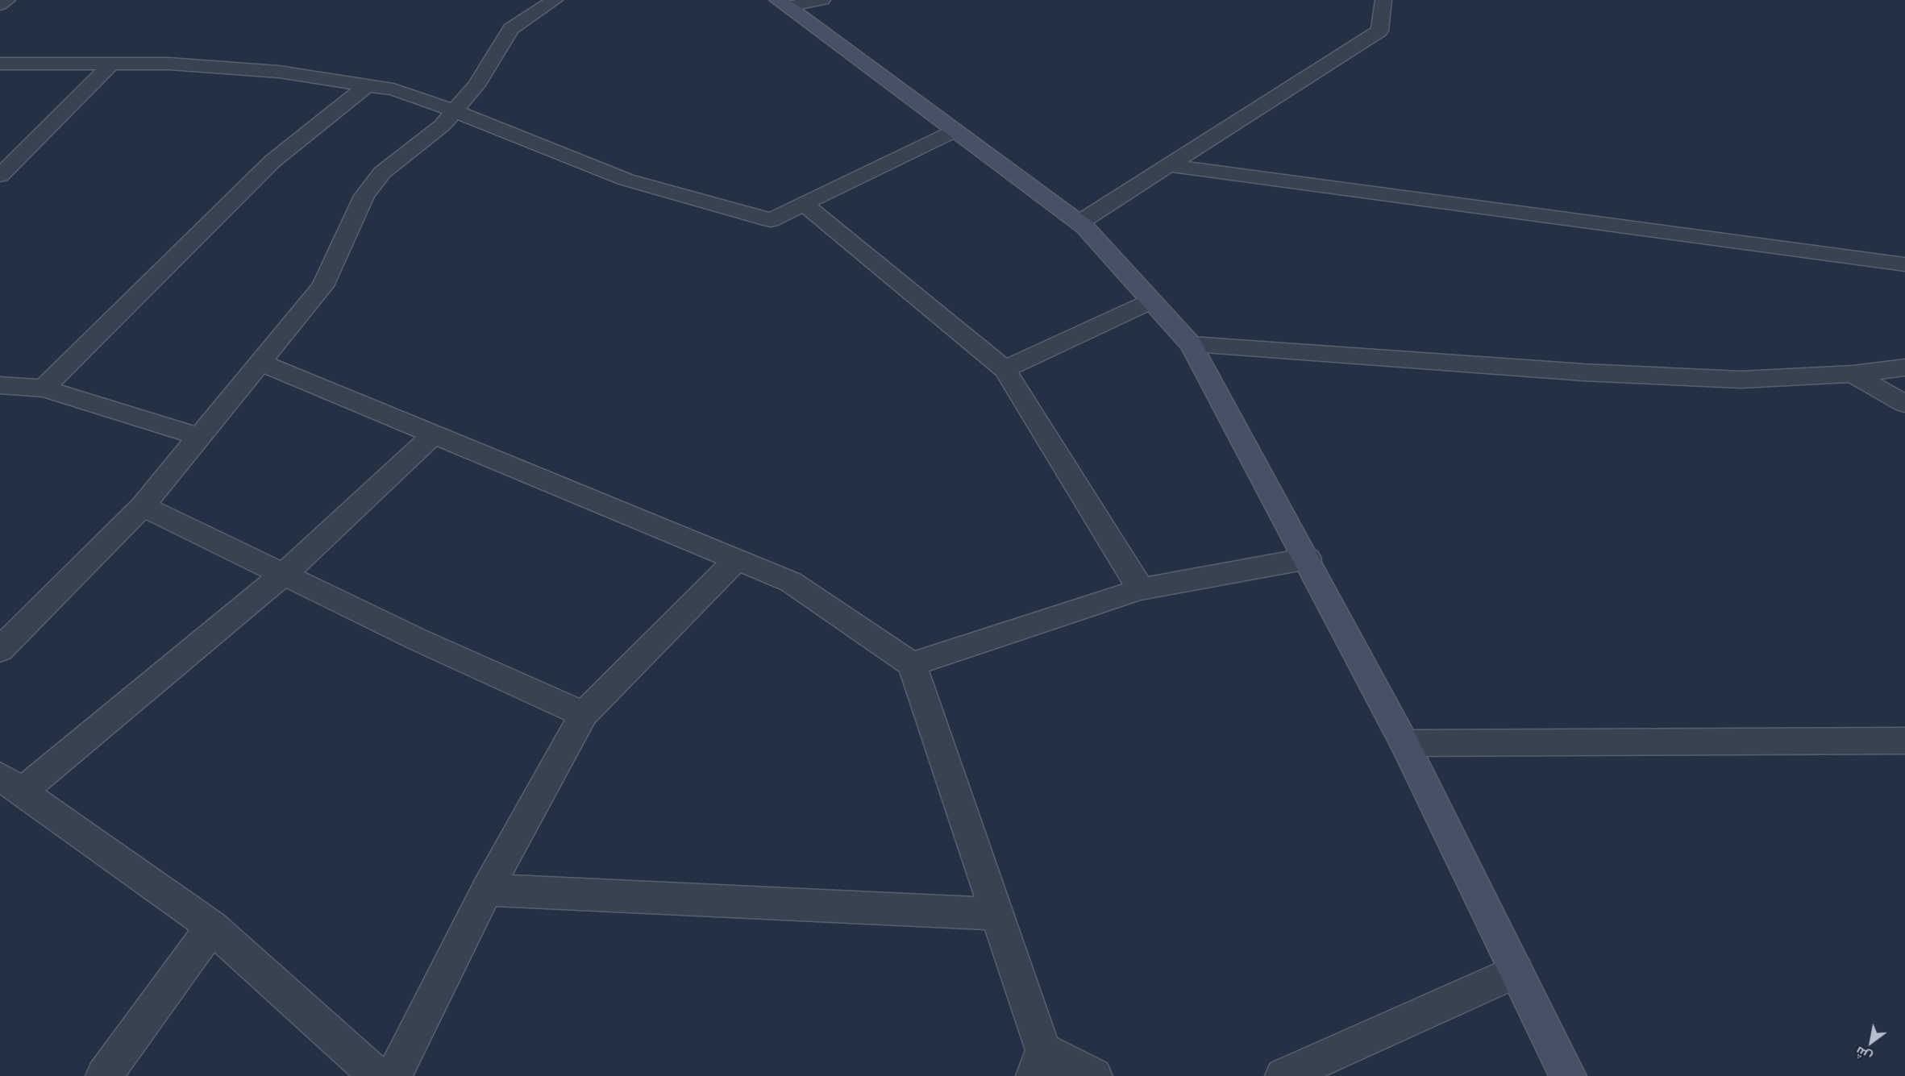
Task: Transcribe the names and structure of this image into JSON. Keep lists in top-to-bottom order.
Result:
{
  "north": "bottom left"
}
